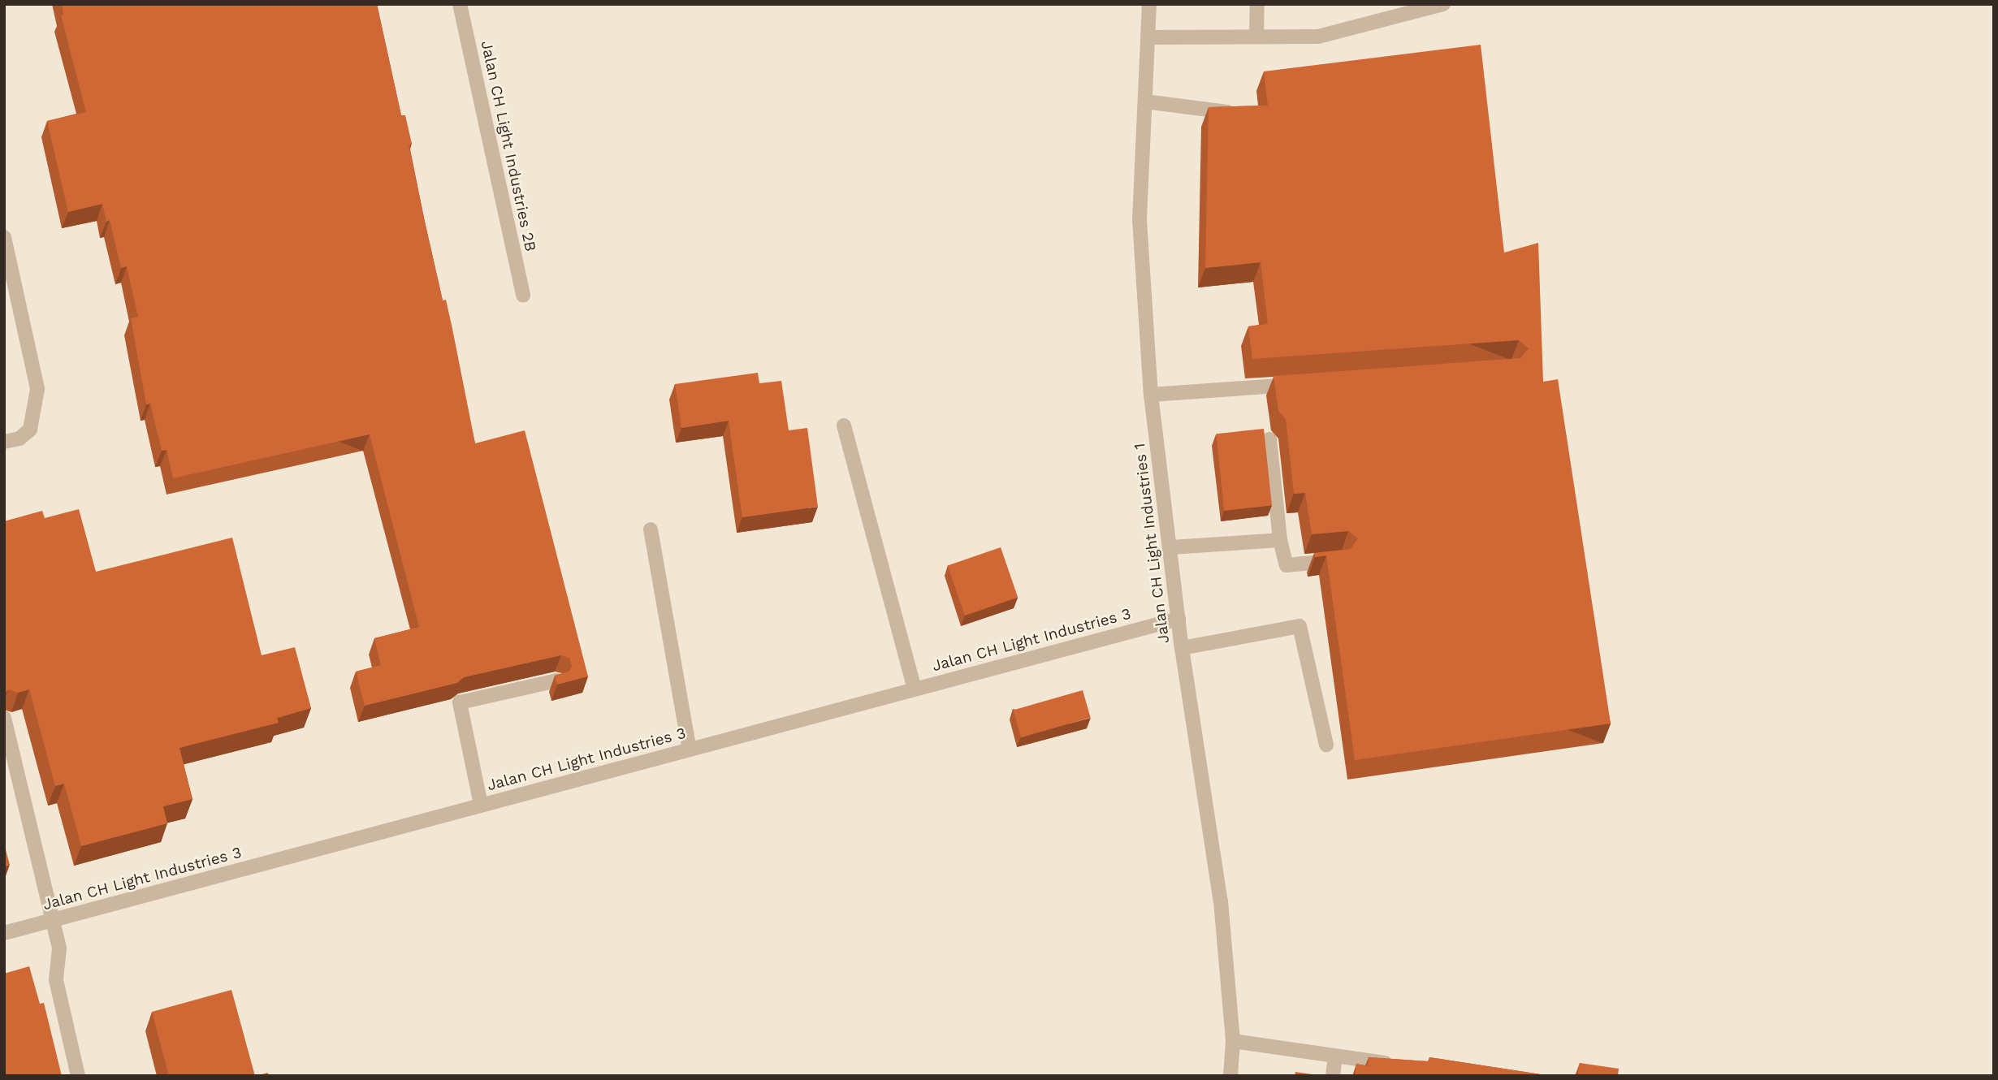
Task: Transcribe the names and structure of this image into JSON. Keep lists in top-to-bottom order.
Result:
{
  "streets": {
    "street": ["Jalan CH Light Industries 2B", "Jalan CH Light Industries 1", "Jalan CH Light Industries 3"]
  },
  "crossings": [
    ["Jalan CH Light Industries 1", "Jalan CH Light Industries 3"]
  ]
}
